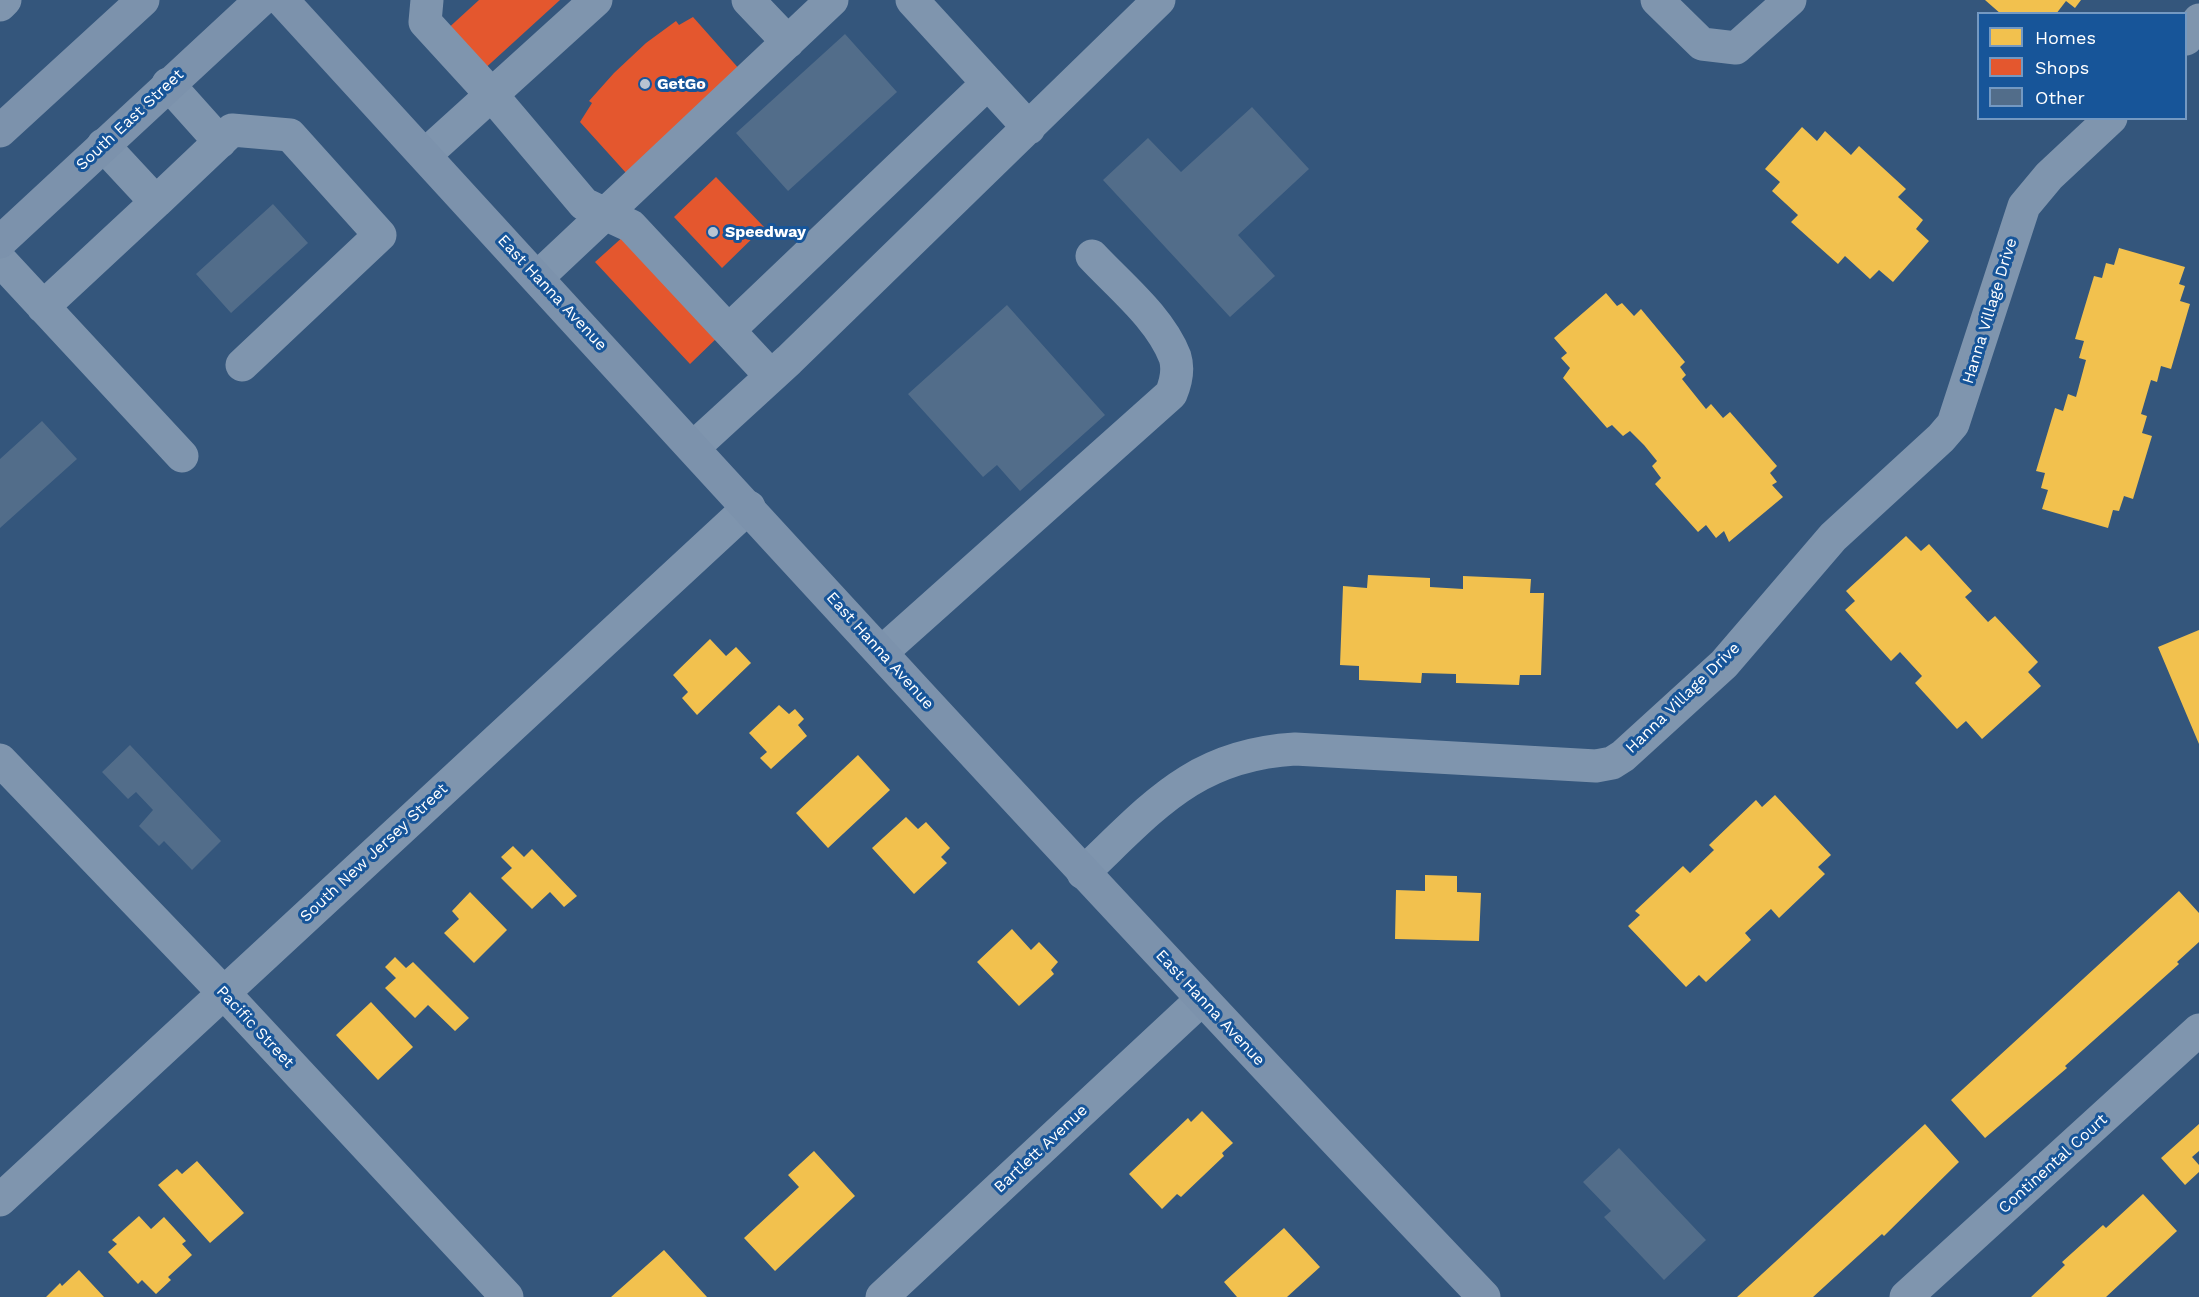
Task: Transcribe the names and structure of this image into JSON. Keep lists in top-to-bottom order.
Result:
{
  "streets": {
    "main road": ["South East Street", "East Hanna Avenue"],
    "street": [
      "Hanna Village Drive",
      "South New Jersey Street",
      "Pacific Street",
      "Bartlett Avenue",
      "Continental Court"
    ]
  },
  "crossings": [
    ["East Hanna Avenue", "Hanna Village Drive"],
    ["East Hanna Avenue", "South New Jersey Street"],
    ["East Hanna Avenue", "Bartlett Avenue"],
    ["South New Jersey Street", "Pacific Street"]
  ],
  "places": ["GetGo", "Speedway"],
  "legend": ["Homes", "Shops", "Other"]
}
